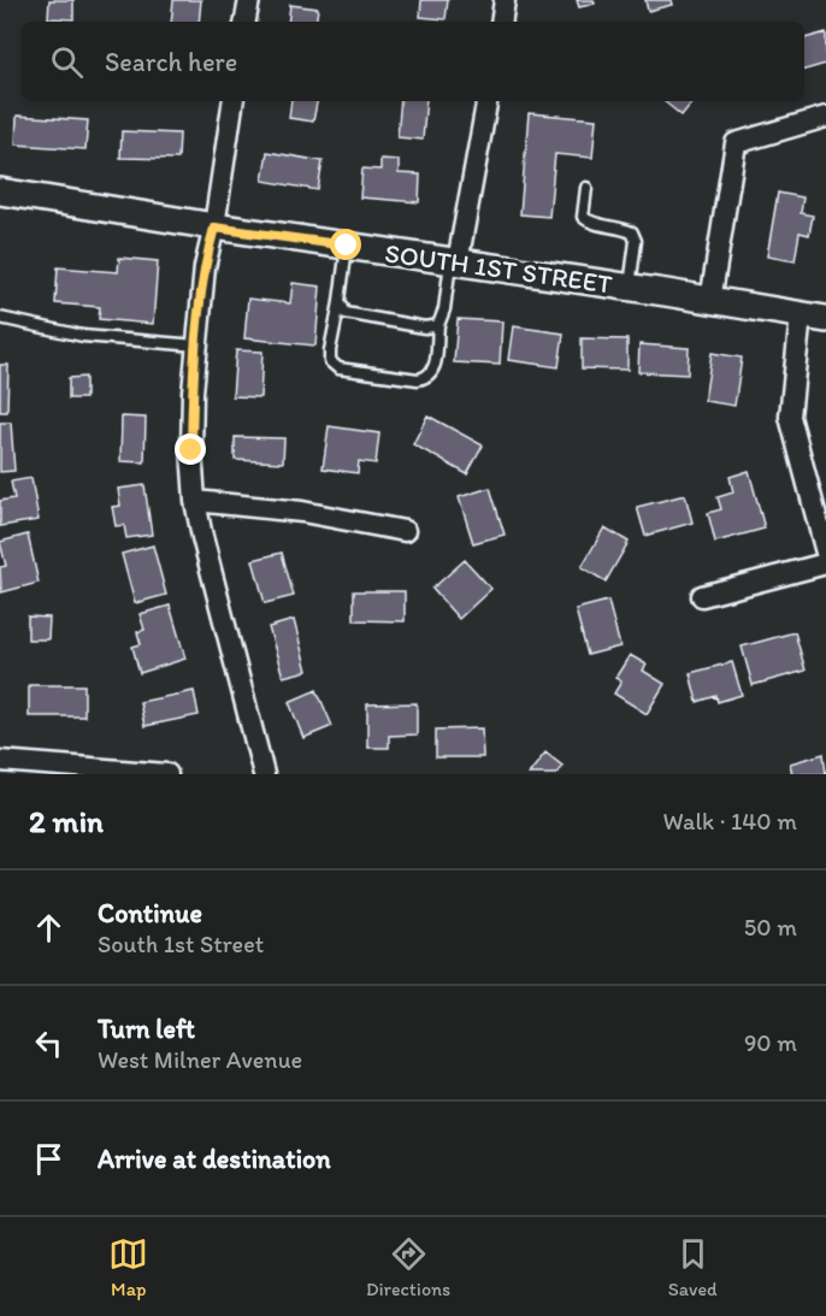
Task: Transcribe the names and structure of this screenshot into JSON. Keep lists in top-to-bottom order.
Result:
{
  "streets": {
    "street": ["SOUTH 1ST STREET"]
  },
  "page": {
    "search": "Search here",
    "heading": ["2 min", "Walk · 140 m"],
    "list": [
      ["Continue", "South 1st Street", "50 m"],
      ["Turn left", "West Milner Avenue", "90 m"],
      "Arrive at destination"
    ],
    "nav": ["Map", "Directions", "Saved"]
  }
}
